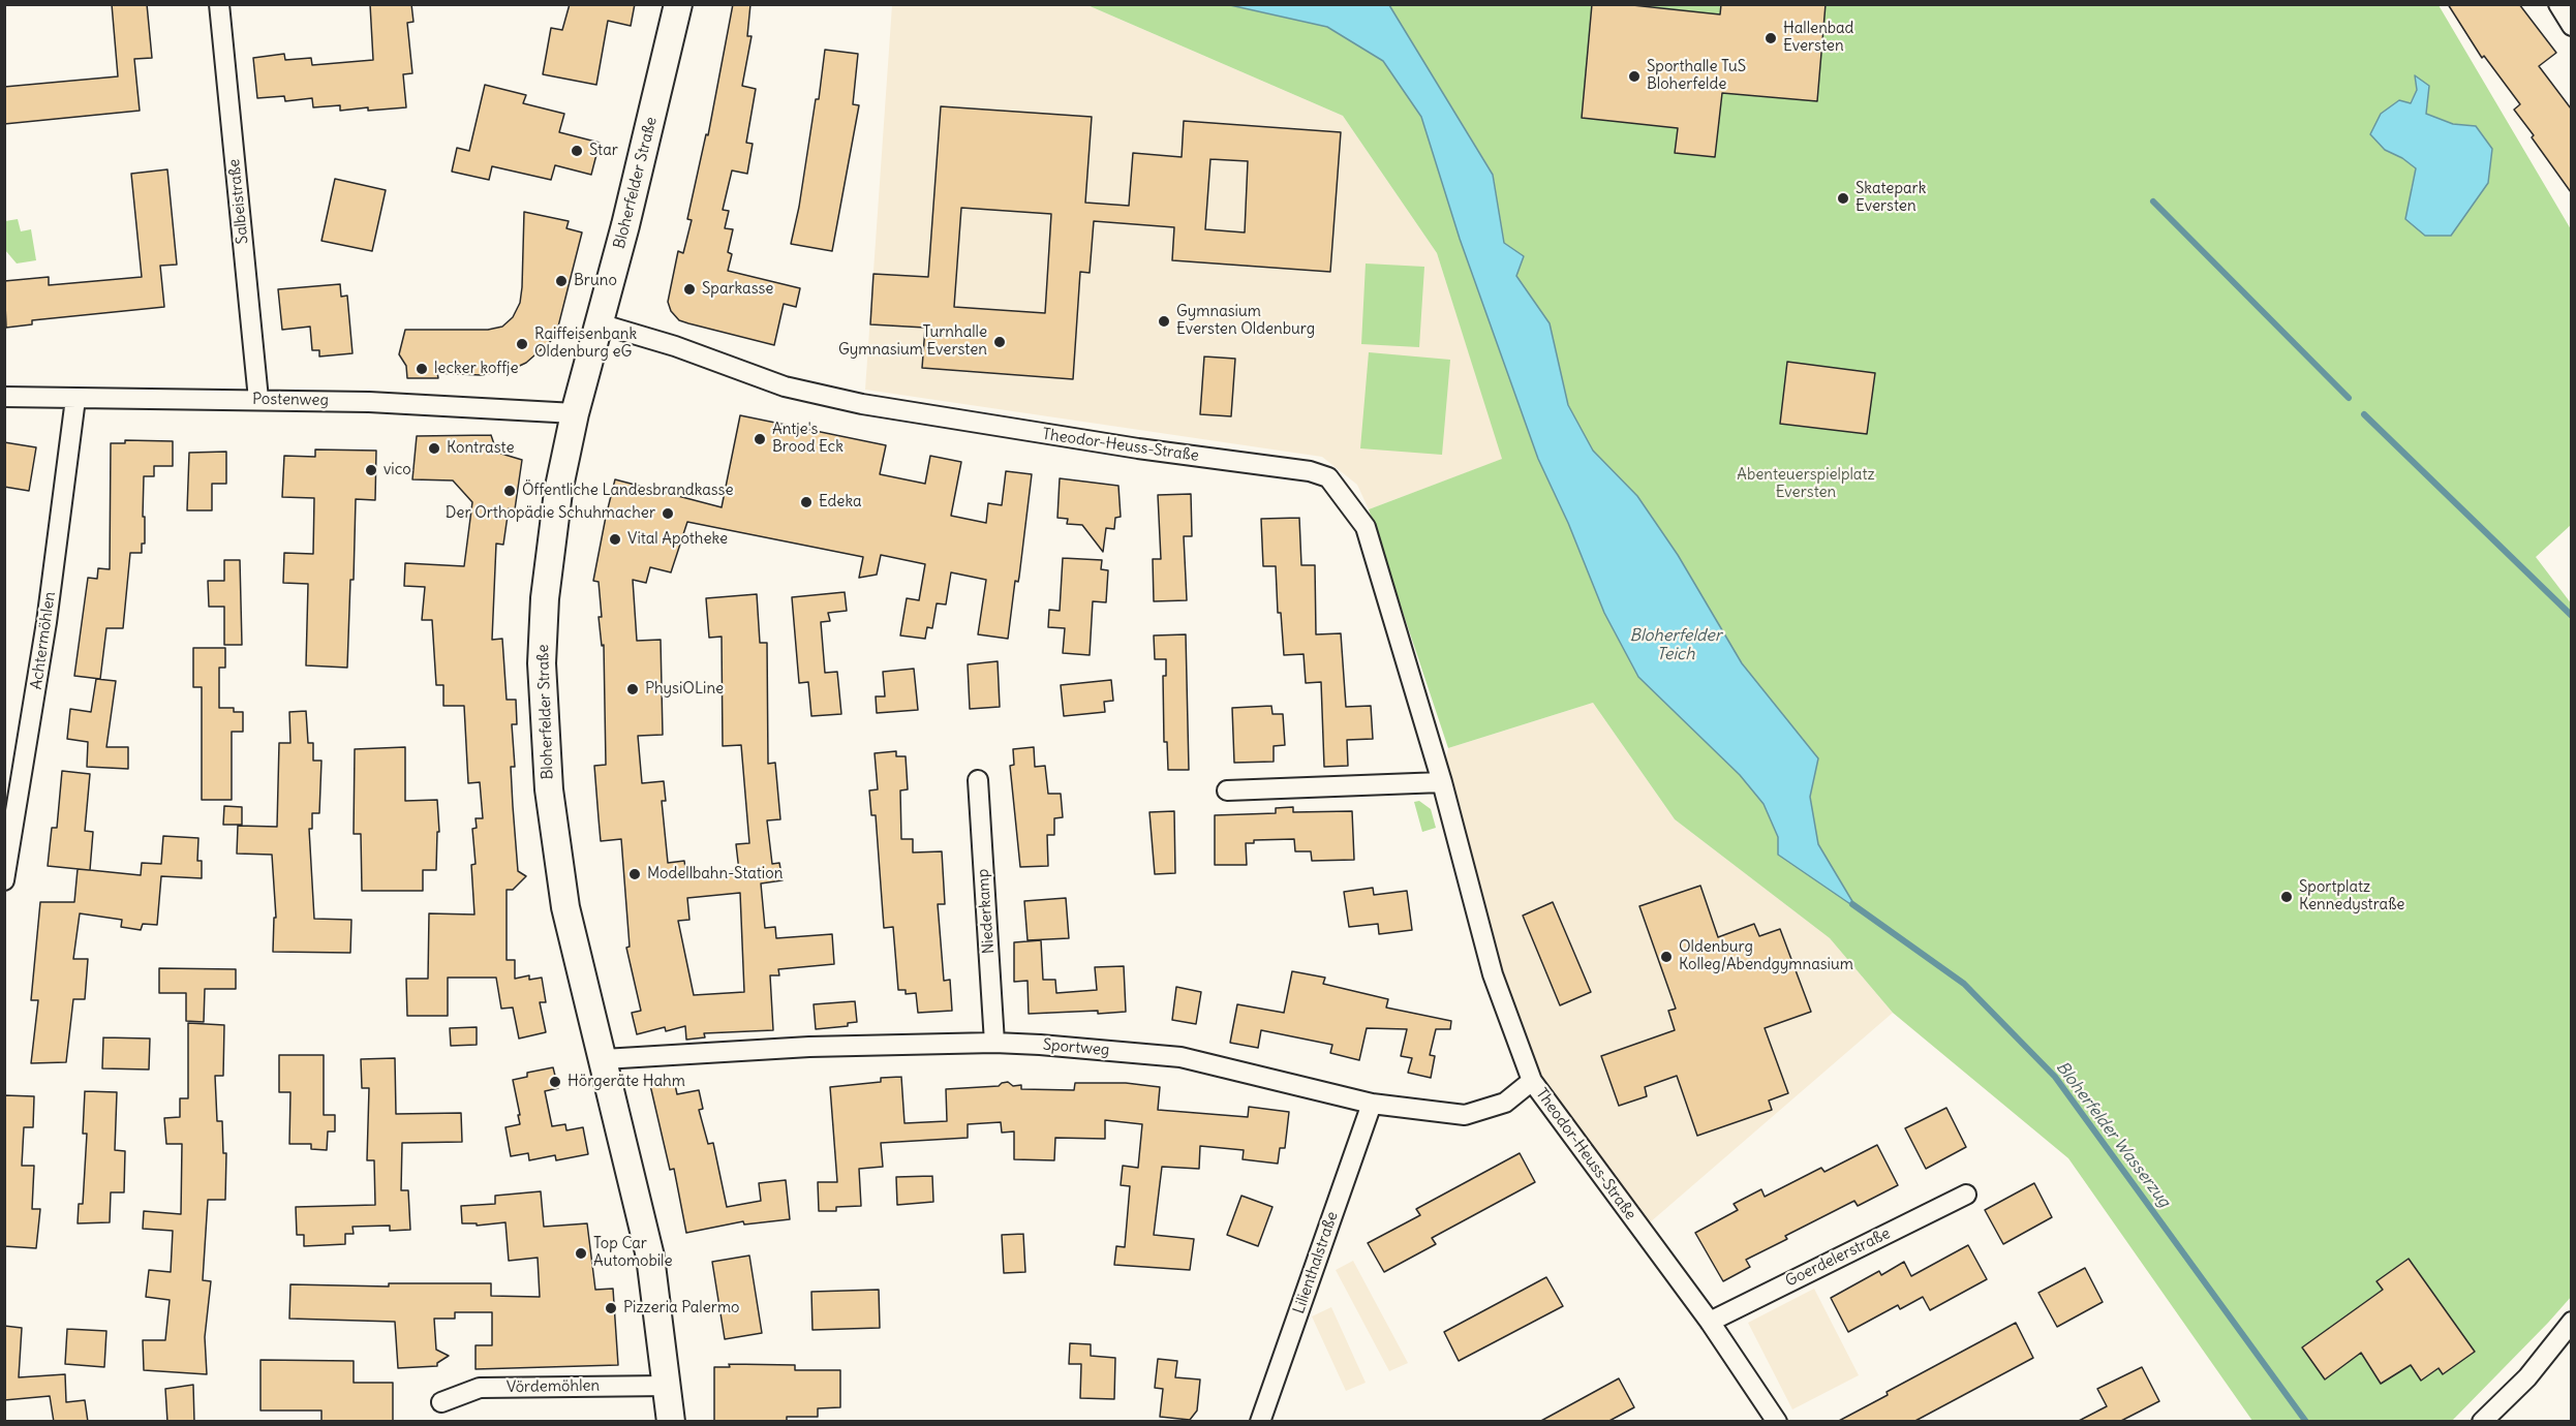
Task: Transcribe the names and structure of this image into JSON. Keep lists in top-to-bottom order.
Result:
{
  "streets": {
    "street": [
      "Bloherfelder Straße",
      "Salbeistraße",
      "Postenweg",
      "Theodor-Heuss-Straße",
      "Achtermöhlen",
      "Niederkamp",
      "Sportweg",
      "Goerdelerstraße",
      "Lilienthalstraße",
      "Vördemöhlen"
    ]
  },
  "crossings": [
    ["Bloherfelder Straße", "Postenweg"],
    ["Bloherfelder Straße", "Theodor-Heuss-Straße"],
    ["Bloherfelder Straße", "Sportweg"],
    ["Bloherfelder Straße", "Vördemöhlen"],
    ["Salbeistraße", "Postenweg"],
    ["Postenweg", "Achtermöhlen"],
    ["Theodor-Heuss-Straße", "Sportweg"],
    ["Theodor-Heuss-Straße", "Goerdelerstraße"],
    ["Niederkamp", "Sportweg"],
    ["Sportweg", "Lilienthalstraße"]
  ],
  "water": ["Bloherfelder Teich", "Bloherfelder Wasserzug"],
  "parks": ["Abenteuerspielplatz Eversten"],
  "places": [
    "Hallenbad Eversten",
    "Sporthalle TuS Bloherfelde",
    "Star",
    "Skatepark Eversten",
    "Bruno",
    "Sparkasse",
    "Gymnasium Eversten Oldenburg",
    "Turnhalle Gymnasium Eversten",
    "Raiffeisenbank Oldenburg eG",
    "lecker koffje",
    "Antje's Brood Eck",
    "Kontraste",
    "vico",
    "Öffentliche Landesbrandkasse",
    "Edeka",
    "Der Orthopädie Schuhmacher",
    "Vital Apotheke",
    "PhysiOLine",
    "Modellbahn-Station",
    "Sportplatz Kennedystraße",
    "Oldenburg Kolleg/Abendgymnasium",
    "Hörgeräte Hahm",
    "Top Car Automobile",
    "Pizzeria Palermo"
  ]
}
